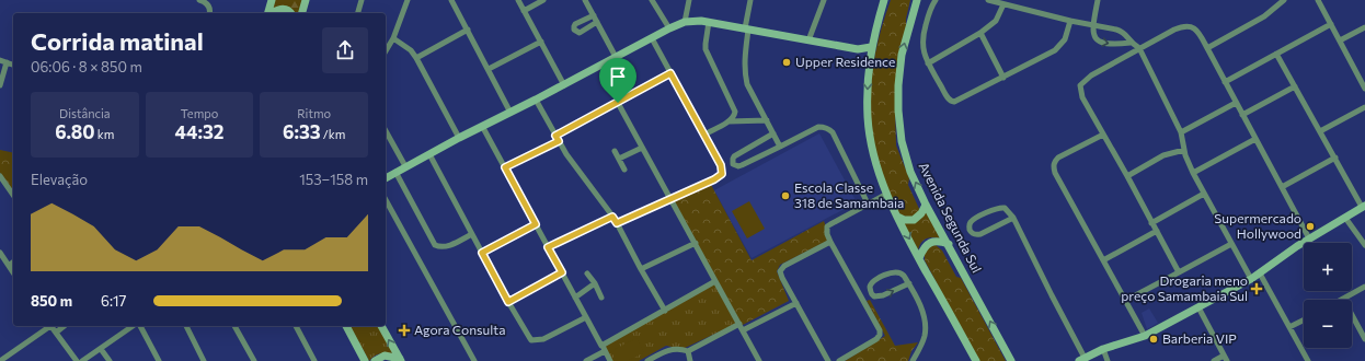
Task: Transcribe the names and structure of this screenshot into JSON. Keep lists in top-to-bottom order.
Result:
{
  "streets": {
    "main road": ["Avenida Segunda Sul"]
  },
  "places": {
    "other": [
      "Upper Residence",
      "Escola Classe 318 de Samambaia",
      "Supermercado Hollywood",
      "Barberia VIP"
    ],
    "health": ["Drogaria meno preço Samambaia Sul", "Agora Consulta"]
  },
  "page": {
    "heading": ["Corrida matinal", "06:06 · 8 × 850 m"],
    "stats": [
      ["Distância", "6.80 km"],
      ["Tempo", "44:32"],
      ["Ritmo", "6:33 /km"]
    ],
    "chart": ["Elevação", "153–158 m"],
    "map_buttons": ["+", "−"],
    "list": [
      {
        "name": "850 m",
        "note": "6:17"
      }
    ]
  }
}
